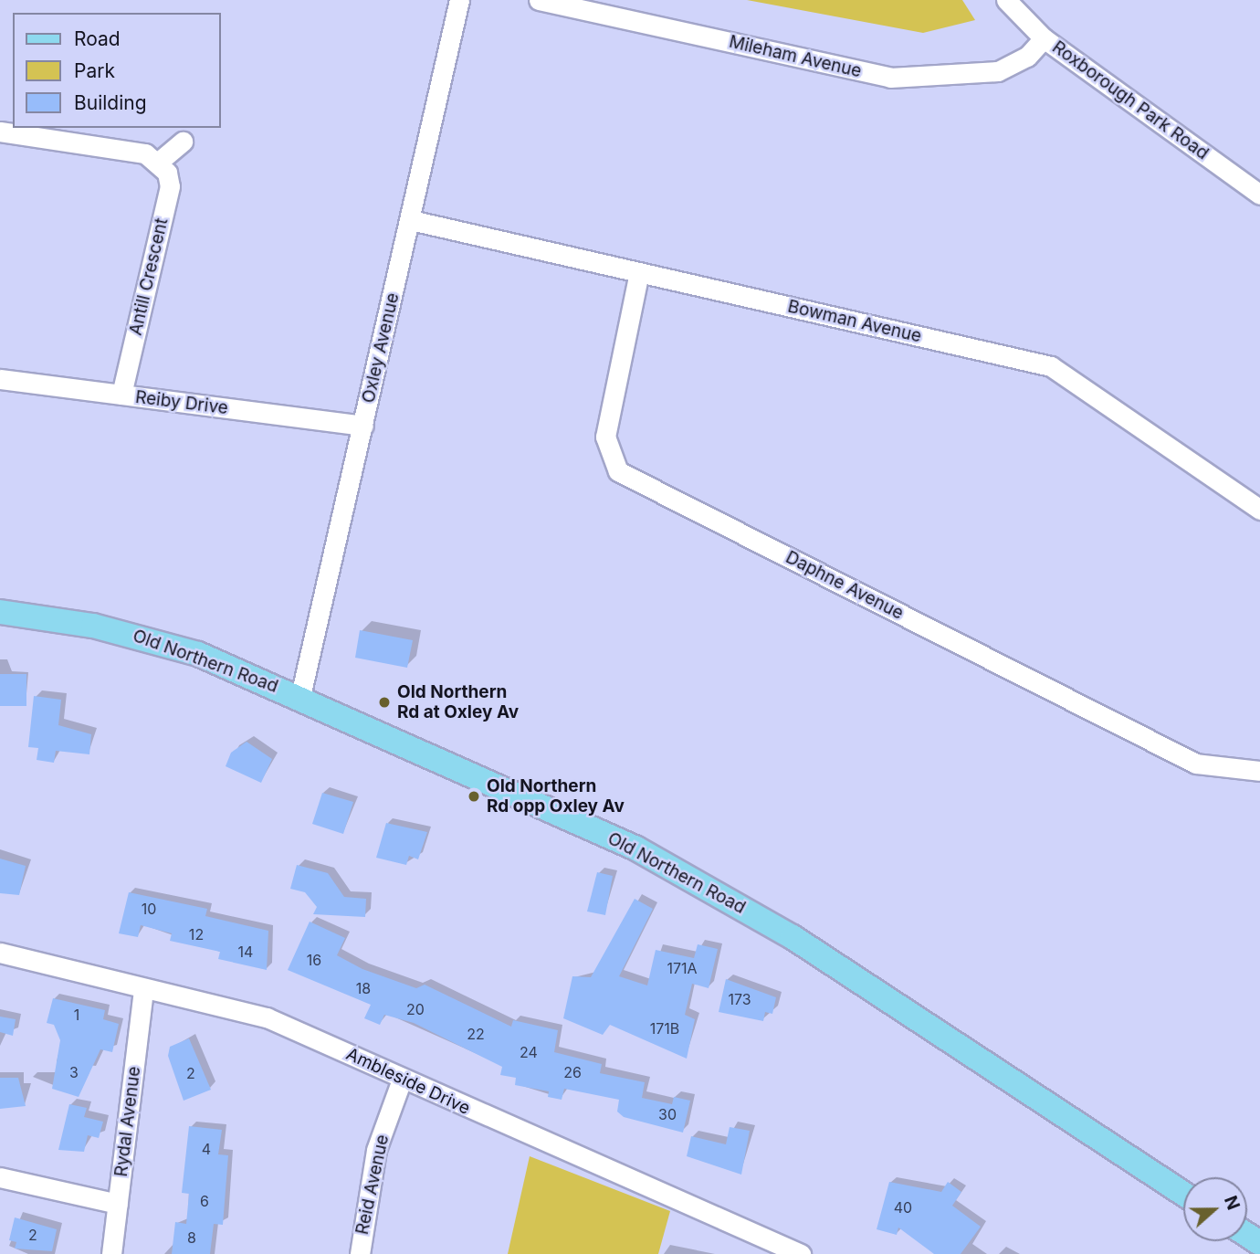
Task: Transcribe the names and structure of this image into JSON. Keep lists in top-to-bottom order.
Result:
{
  "streets": {
    "main road": ["Old Northern Road"],
    "street": [
      "Mileham Avenue",
      "Roxborough Park Road",
      "Antill Crescent",
      "Bowman Avenue",
      "Oxley Avenue",
      "Reiby Drive",
      "Daphne Avenue",
      "Ambleside Drive",
      "Rydal Avenue",
      "Reid Avenue"
    ]
  },
  "crossings": [
    ["Mileham Avenue", "Roxborough Park Road"],
    ["Antill Crescent", "Reiby Drive"],
    ["Bowman Avenue", "Oxley Avenue"],
    ["Bowman Avenue", "Daphne Avenue"],
    ["Oxley Avenue", "Reiby Drive"],
    ["Oxley Avenue", "Old Northern Road"],
    ["Ambleside Drive", "Rydal Avenue"],
    ["Ambleside Drive", "Reid Avenue"]
  ],
  "places": ["Old Northern Rd at Oxley Av", "Old Northern Rd opp Oxley Av"],
  "house_numbers": [
    "10",
    "12",
    "14",
    "16",
    "171A",
    "18",
    "173",
    "20",
    "1",
    "171B",
    "22",
    "24",
    "3",
    "26",
    "2",
    "30",
    "4",
    "6",
    "40",
    "2",
    "8"
  ],
  "legend": ["Road", "Park", "Building"],
  "north": "right"
}
